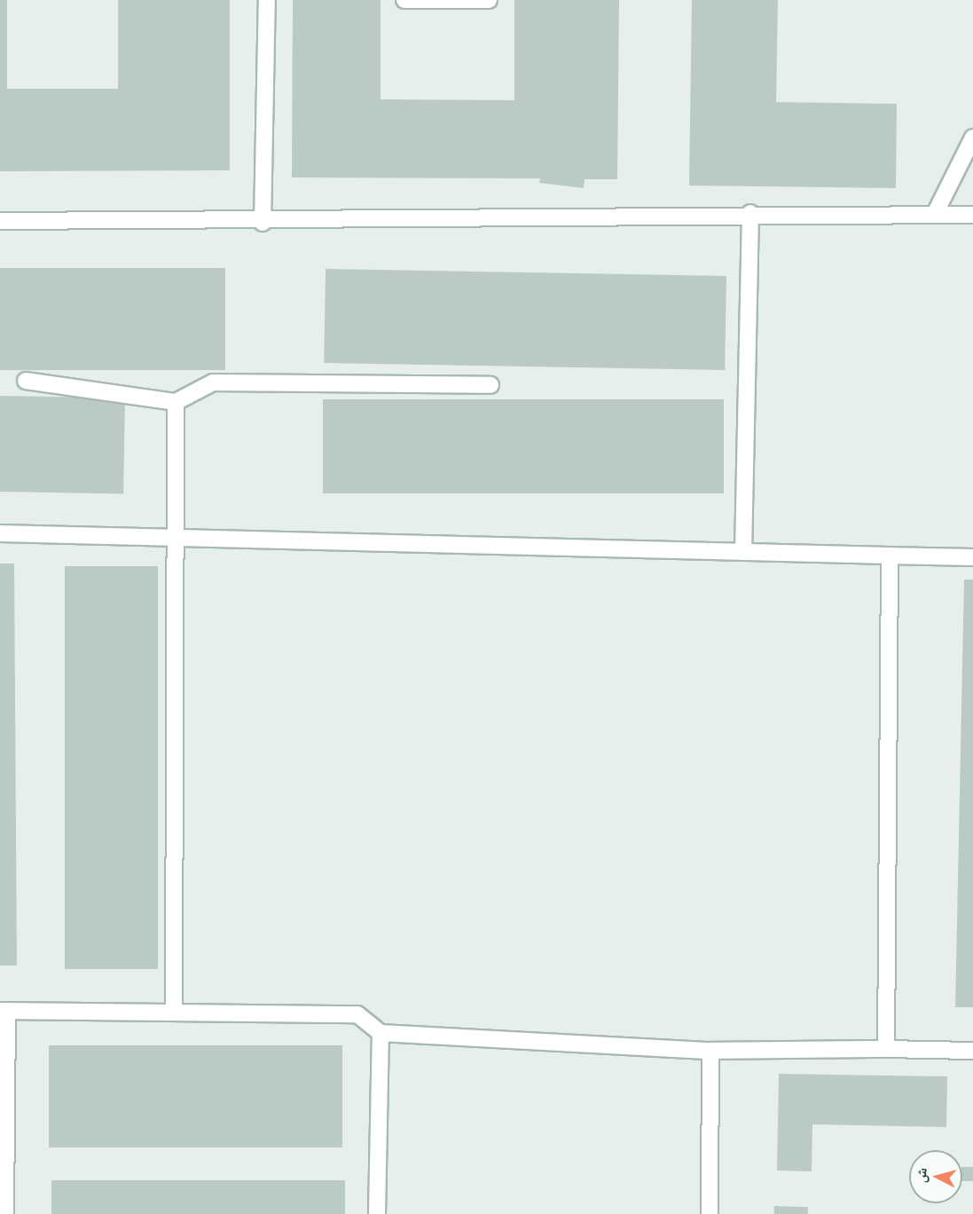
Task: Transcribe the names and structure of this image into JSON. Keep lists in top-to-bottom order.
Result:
{
  "north": "left"
}
